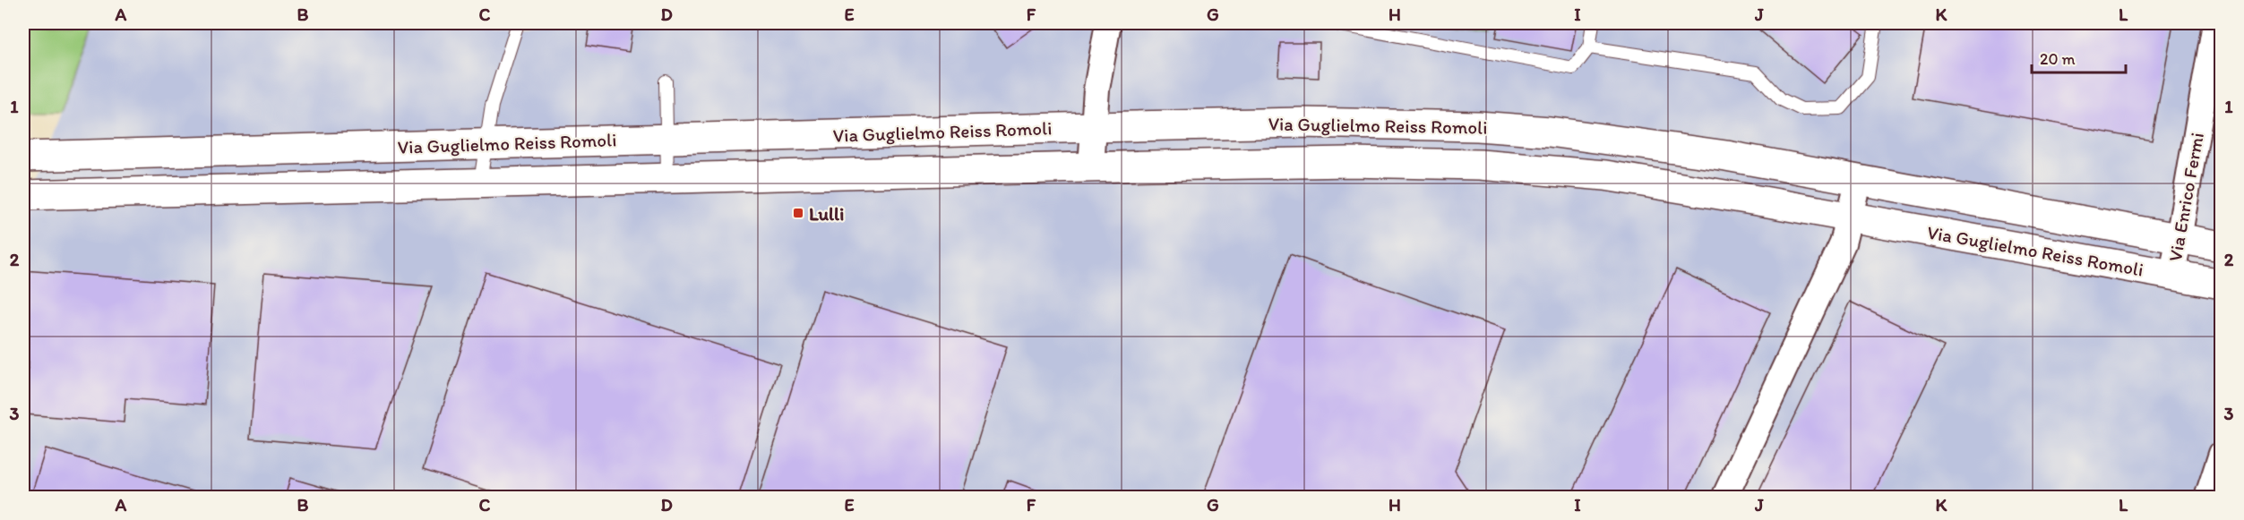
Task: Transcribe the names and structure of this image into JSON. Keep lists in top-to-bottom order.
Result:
{
  "streets": {
    "main road": ["Via Guglielmo Reiss Romoli"],
    "street": ["Via Enrico Fermi"]
  },
  "crossings": [
    ["Via Guglielmo Reiss Romoli", "Via Enrico Fermi"]
  ],
  "places": {
    "transit": ["Lulli"]
  },
  "scale_bar": "20 m",
  "grid": {
    "columns": [
      "A",
      "B",
      "C",
      "D",
      "E",
      "F",
      "G",
      "H",
      "I",
      "J",
      "K",
      "L"
    ],
    "rows": ["1", "2", "3"]
  }
}
